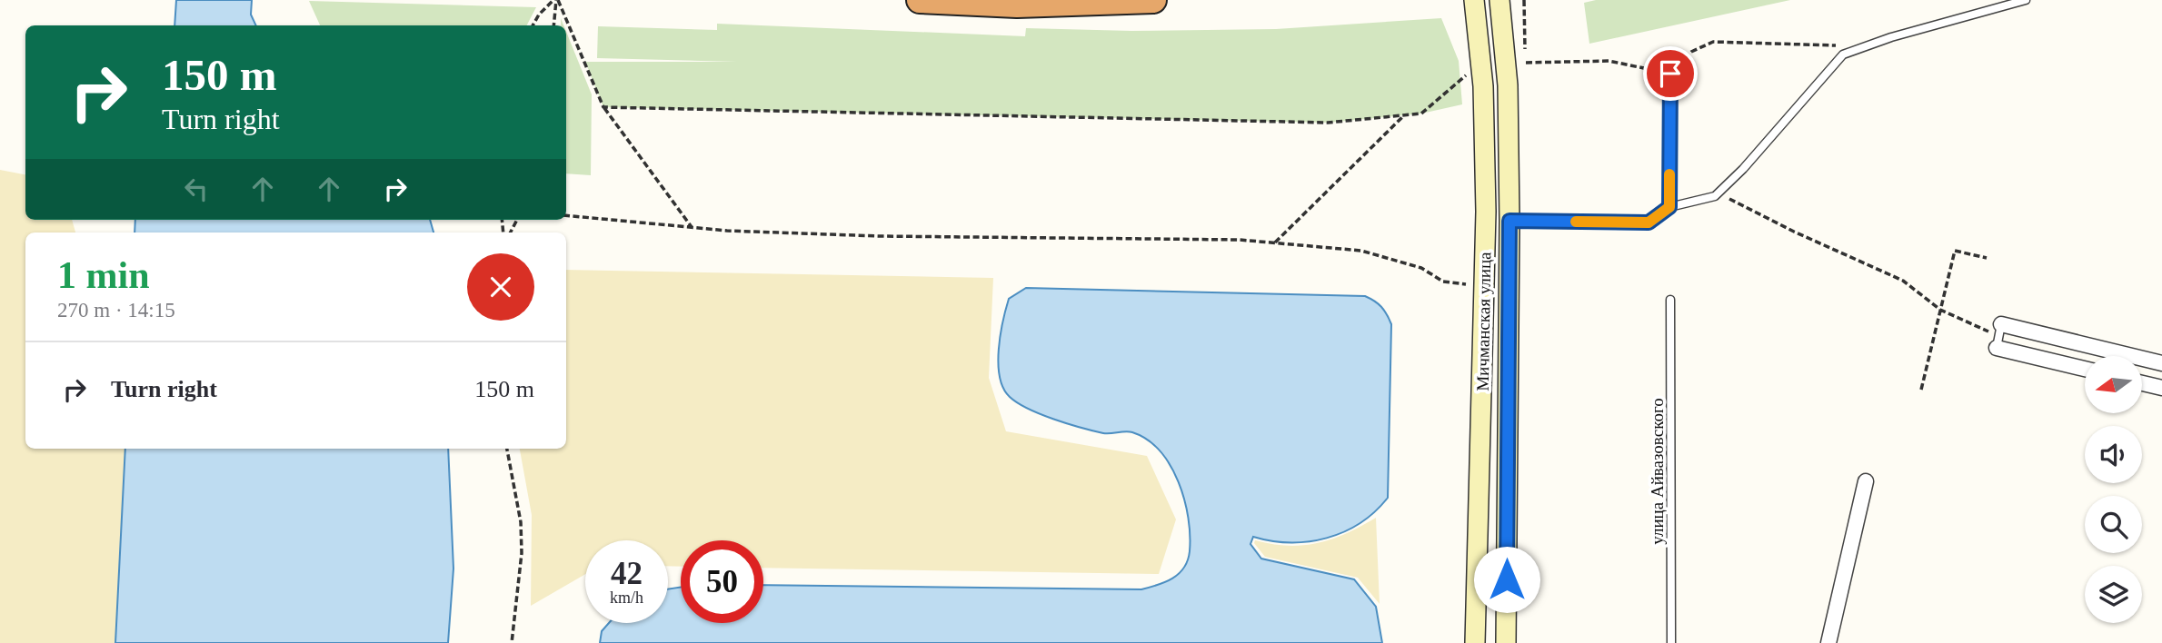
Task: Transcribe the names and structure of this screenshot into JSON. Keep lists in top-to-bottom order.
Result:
{
  "streets": {
    "main road": ["Мичманская улица"],
    "lane": ["улица Айвазовского"]
  },
  "north": "left",
  "page": {
    "turn": ["150 m", "Turn right"],
    "heading": ["1 min", "270 m · 14:15"],
    "list": [
      {
        "name": "Turn right",
        "value": "150 m"
      }
    ],
    "speed": "42 km/h",
    "limit": "50"
  }
}
